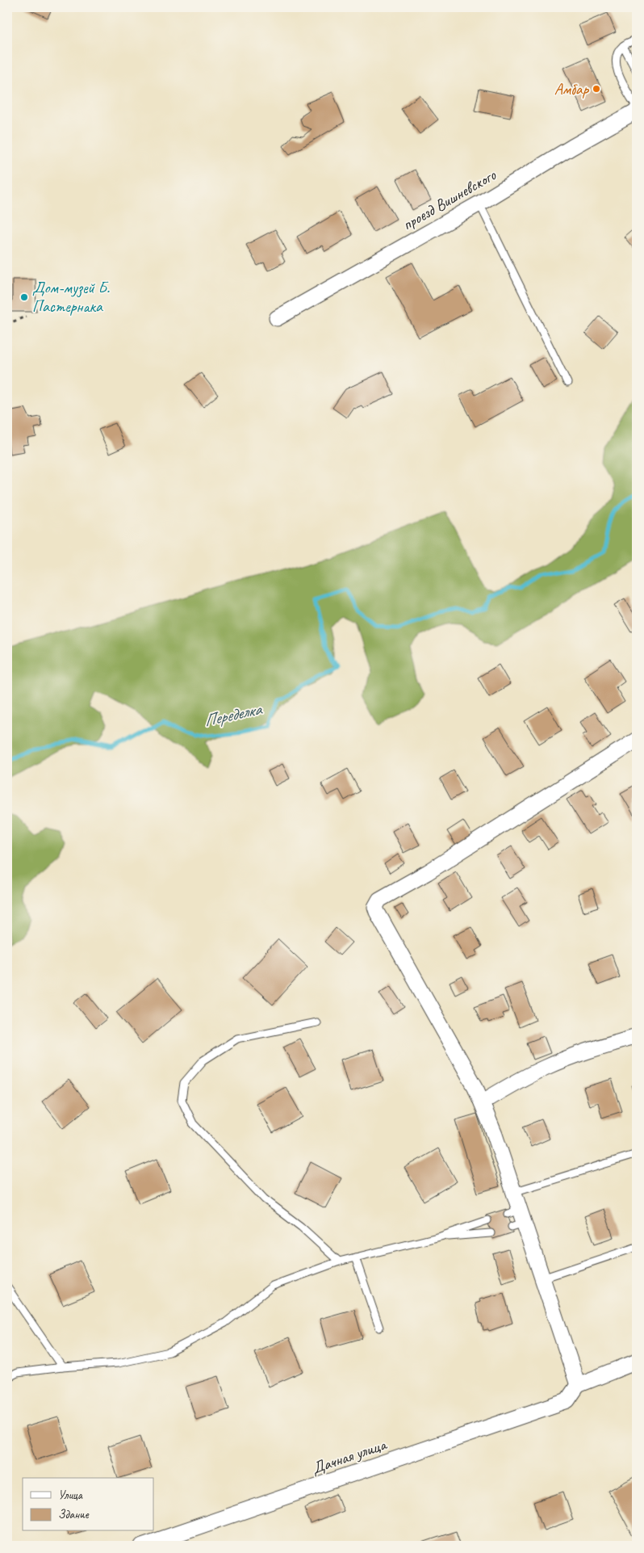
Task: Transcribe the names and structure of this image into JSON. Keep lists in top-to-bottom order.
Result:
{
  "streets": {
    "street": ["проезд Вишневского", "Дачная улица"]
  },
  "water": ["Переделка"],
  "places": ["Амбар", "Дом-музей Б. Пастернака"],
  "legend": ["Улица", "Здание"]
}
